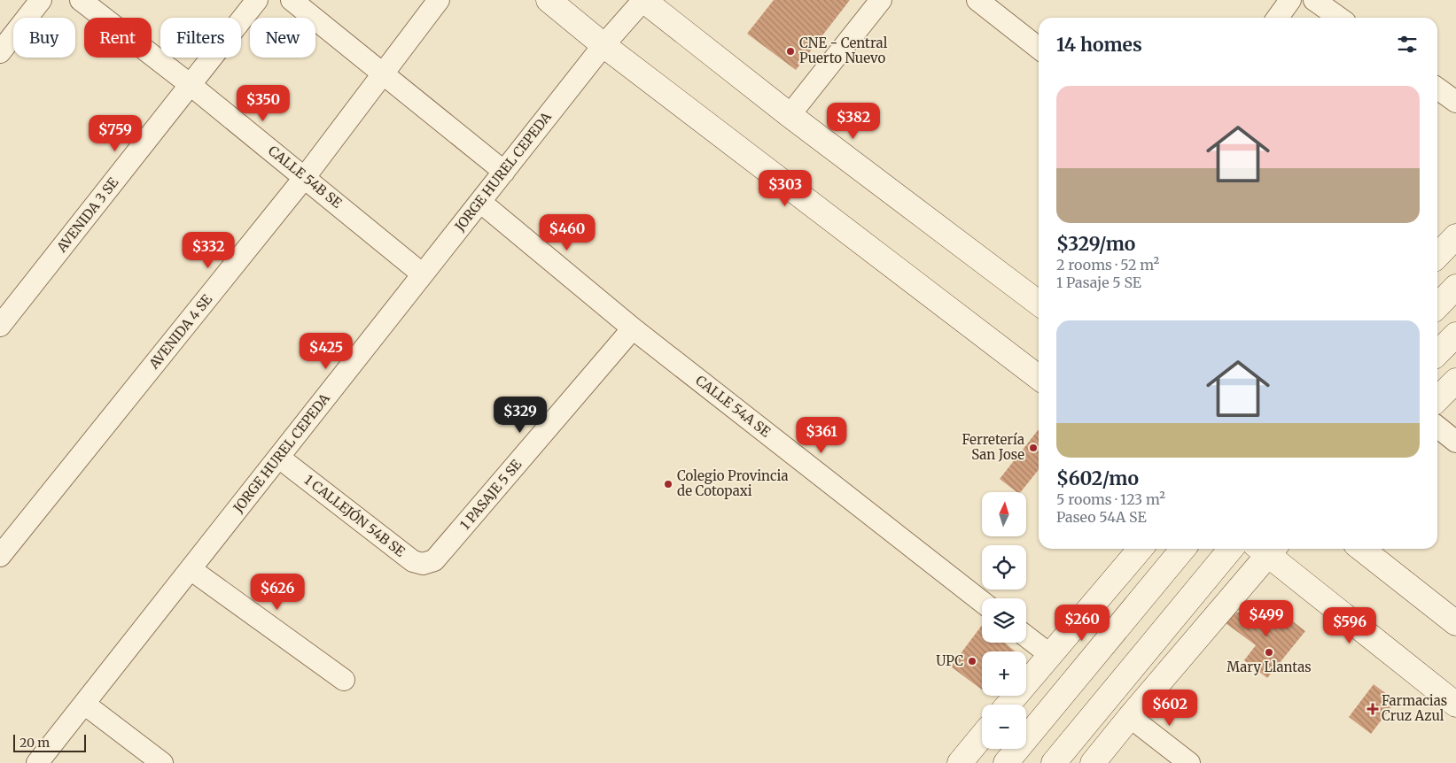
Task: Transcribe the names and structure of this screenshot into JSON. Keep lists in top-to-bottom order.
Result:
{
  "streets": {
    "street": [
      "JORGE HUREL CEPEDA",
      "CALLE 54B SE",
      "AVENIDA 3 SE",
      "AVENIDA 4 SE",
      "CALLE 54A SE",
      "1 PASAJE 5 SE",
      "1 CALLEJÓN 54B SE"
    ]
  },
  "crossings": [
    ["JORGE HUREL CEPEDA", "CALLE 54B SE"],
    ["JORGE HUREL CEPEDA", "CALLE 54A SE"],
    ["JORGE HUREL CEPEDA", "1 CALLEJÓN 54B SE"],
    ["CALLE 54B SE", "AVENIDA 3 SE"],
    ["CALLE 54B SE", "AVENIDA 4 SE"],
    ["CALLE 54A SE", "1 PASAJE 5 SE"],
    ["1 PASAJE 5 SE", "1 CALLEJÓN 54B SE"]
  ],
  "places": {
    "other": [
      "CNE - Central Puerto Nuevo",
      "Ferretería San Jose",
      "Colegio Provincia de Cotopaxi",
      "Mary Llantas",
      "UPC"
    ],
    "health": ["Farmacias Cruz Azul"]
  },
  "scale_bar": "20 m",
  "north": "top",
  "page": {
    "chip": [
      "Buy",
      "Rent",
      "Filters",
      "New"
    ],
    "heading": "14 homes",
    "list": [
      {
        "name": "$329/mo",
        "note": "2 rooms · 52 m² · 1 Pasaje 5 SE"
      },
      {
        "name": "$602/mo",
        "note": "5 rooms · 123 m² · Paseo 54A SE"
      }
    ],
    "price": [
      "$350",
      "$382",
      "$759",
      "$303",
      "$460",
      "$332",
      "$425",
      "$329",
      "$361",
      "$626",
      "$499",
      "$260",
      "$596",
      "$602"
    ],
    "map_buttons": ["+", "−"],
    "scale": "20 m"
  }
}
